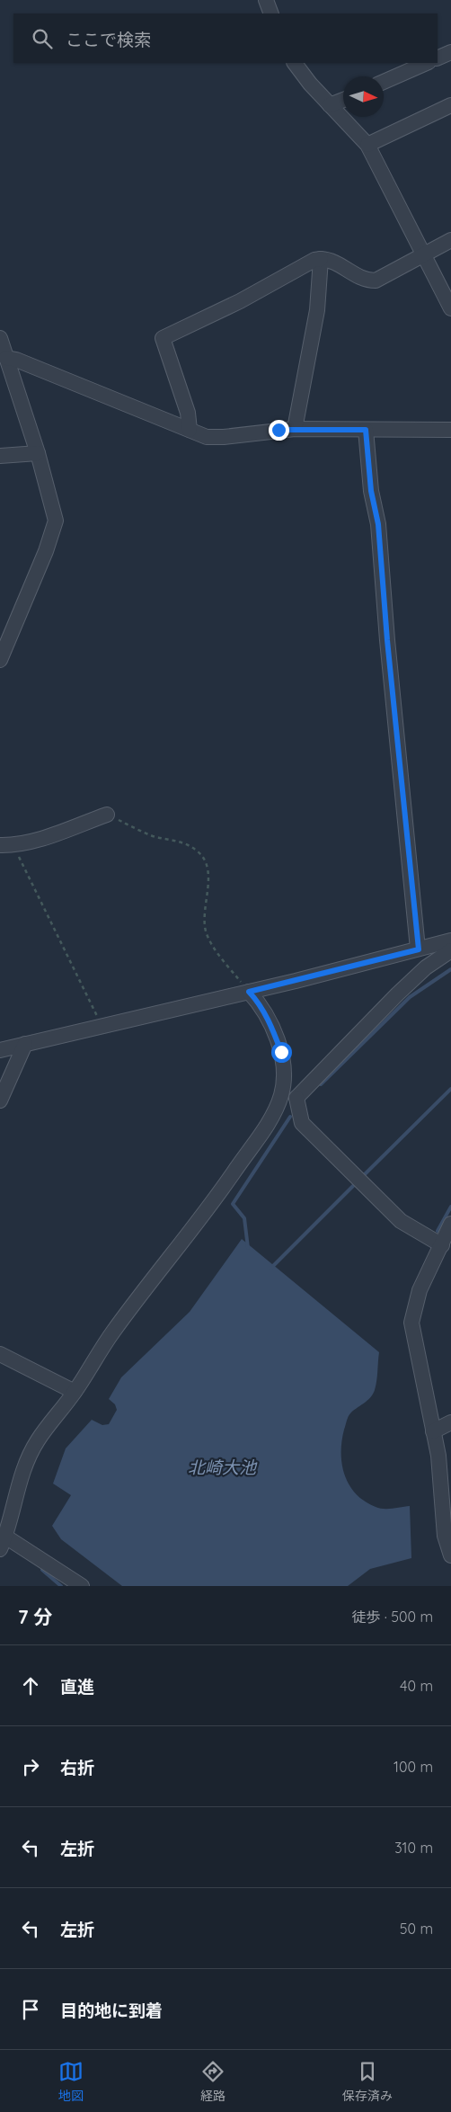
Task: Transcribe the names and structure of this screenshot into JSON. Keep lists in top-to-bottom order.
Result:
{
  "water": ["北崎大池"],
  "north": "right",
  "page": {
    "search": "ここで検索",
    "heading": ["7 分", "徒歩 · 500 m"],
    "list": [
      ["直進", "40 m"],
      ["右折", "100 m"],
      ["左折", "310 m"],
      ["左折", "50 m"],
      "目的地に到着"
    ],
    "nav": ["地図", "経路", "保存済み"]
  }
}
